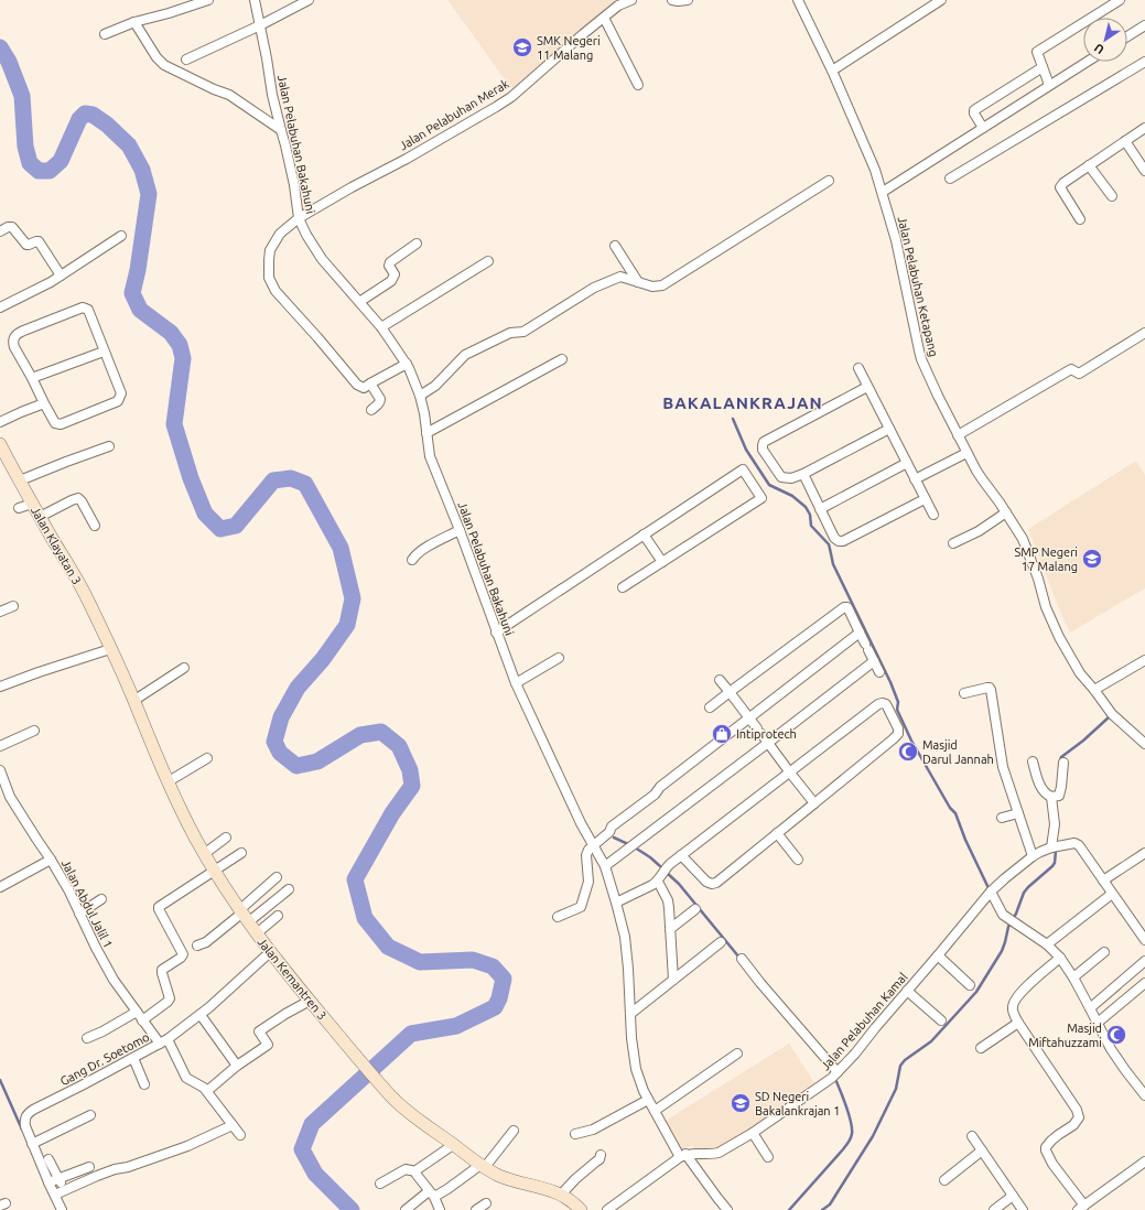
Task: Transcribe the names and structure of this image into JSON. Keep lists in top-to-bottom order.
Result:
{
  "streets": {
    "street": [
      "Jalan Pelabuhan Merak",
      "Jalan Pelabuhan Bakahuni",
      "Jalan Pelabuhan Ketapang",
      "Jalan Klayatan 3",
      "Jalan Abdul Jalil 1",
      "Jalan Kemantren 3",
      "Jalan Pelabuhan Kamal",
      "Gang Dr. Soetomo"
    ]
  },
  "crossings": [
    ["Jalan Pelabuhan Merak", "Jalan Pelabuhan Bakahuni"],
    ["Jalan Pelabuhan Bakahuni", "Jalan Pelabuhan Kamal"],
    ["Jalan Klayatan 3", "Jalan Kemantren 3"],
    ["Jalan Abdul Jalil 1", "Gang Dr. Soetomo"],
    ["Jalan Kemantren 3", "Gang Dr. Soetomo"]
  ],
  "districts": ["BAKALANKRAJAN"],
  "places": {
    "school or university": ["SMK Negeri 11 Malang", "SMP Negeri 17 Malang", "SD Negeri Bakalankrajan 1"],
    "shop": ["Intiprotech"],
    "mosque": ["Masjid Darul Jannah", "Masjid Miftahuzzami"]
  },
  "north": "bottom left"
}
